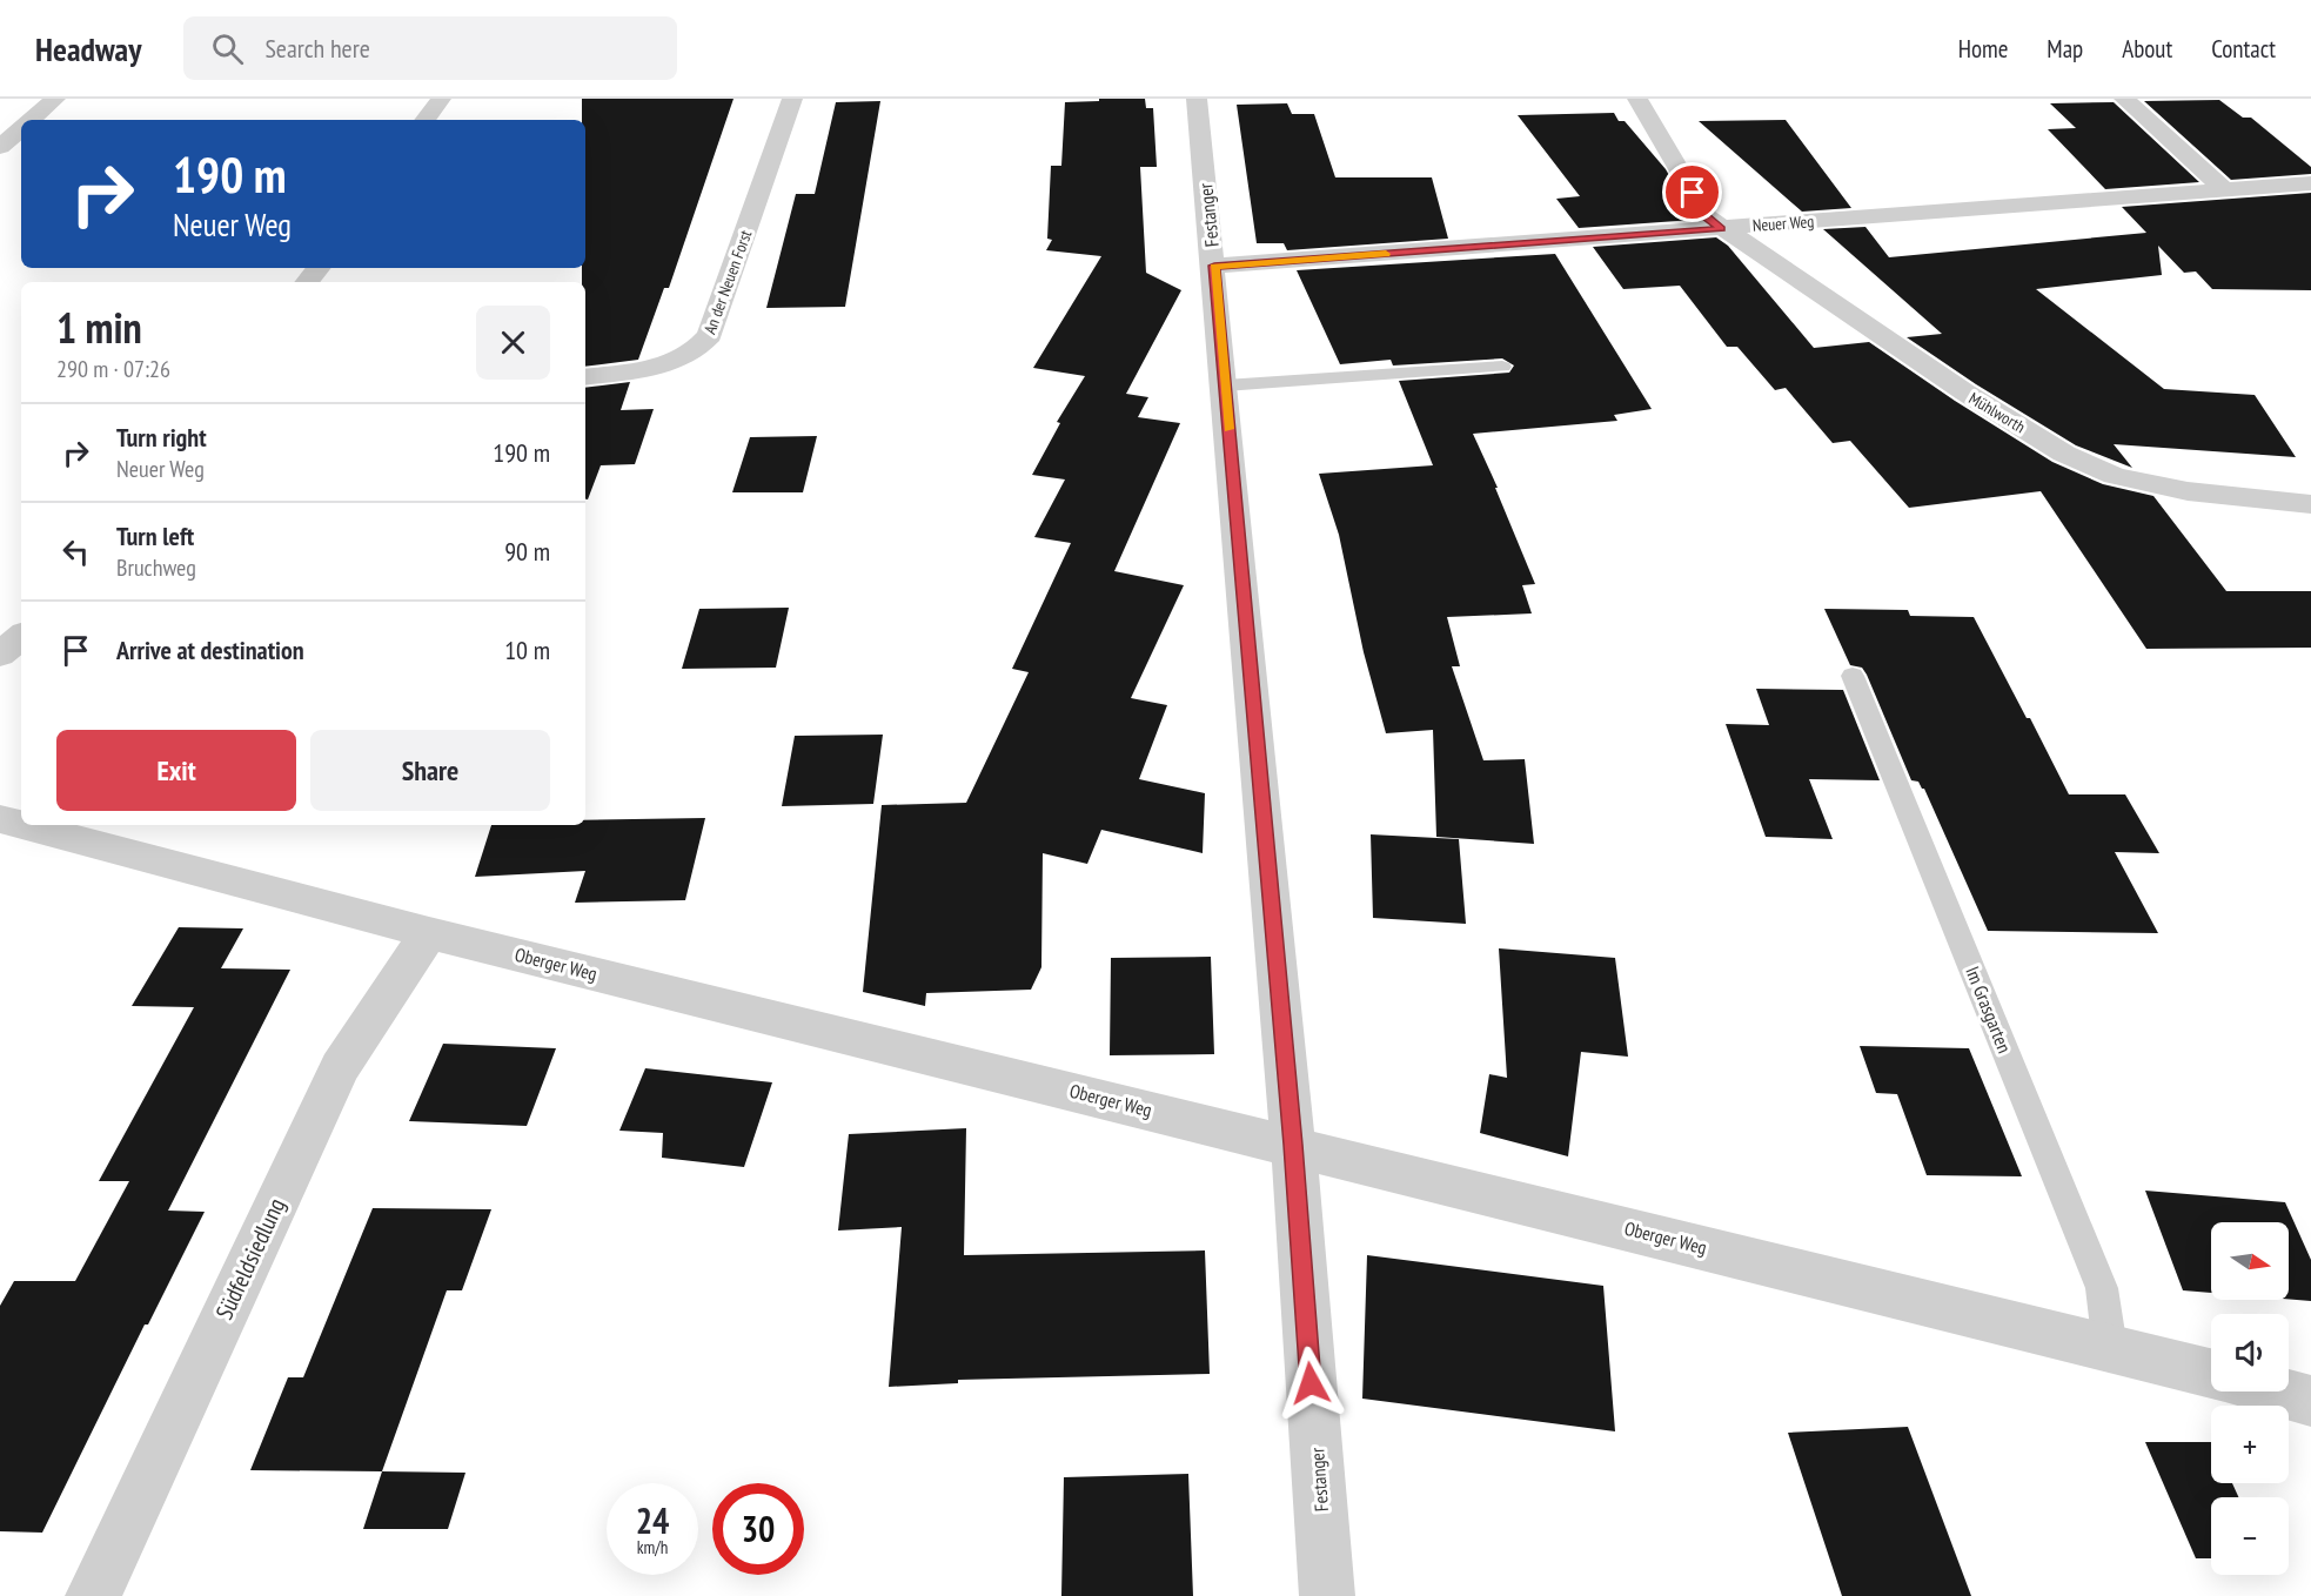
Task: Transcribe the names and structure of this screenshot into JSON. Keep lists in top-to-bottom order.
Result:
{
  "streets": {
    "street": [
      "Festanger",
      "Neuer Weg",
      "An der Neuen Forst",
      "Mühlworth",
      "Oberger Weg",
      "Südfeldsiedlung"
    ],
    "lane": ["Im Grasgarten"]
  },
  "crossings": [
    ["Festanger", "Neuer Weg"],
    ["Festanger", "Oberger Weg"],
    ["Neuer Weg", "Mühlworth"],
    ["Oberger Weg", "Im Grasgarten"],
    ["Oberger Weg", "Südfeldsiedlung"]
  ],
  "north": "right",
  "page": {
    "header": "Headway",
    "search": "Search here",
    "nav": [
      "Home",
      "Map",
      "About",
      "Contact"
    ],
    "turn": ["190 m", "Neuer Weg"],
    "heading": ["1 min", "290 m · 07:26"],
    "list": [
      {
        "name": "Turn right",
        "note": "Neuer Weg",
        "value": "190 m"
      },
      {
        "name": "Turn left",
        "note": "Bruchweg",
        "value": "90 m"
      },
      {
        "name": "Arrive at destination",
        "value": "10 m"
      }
    ],
    "buttons": ["Exit", "Share"],
    "map_buttons": ["+", "−"],
    "speed": "24 km/h",
    "limit": "30"
  }
}
